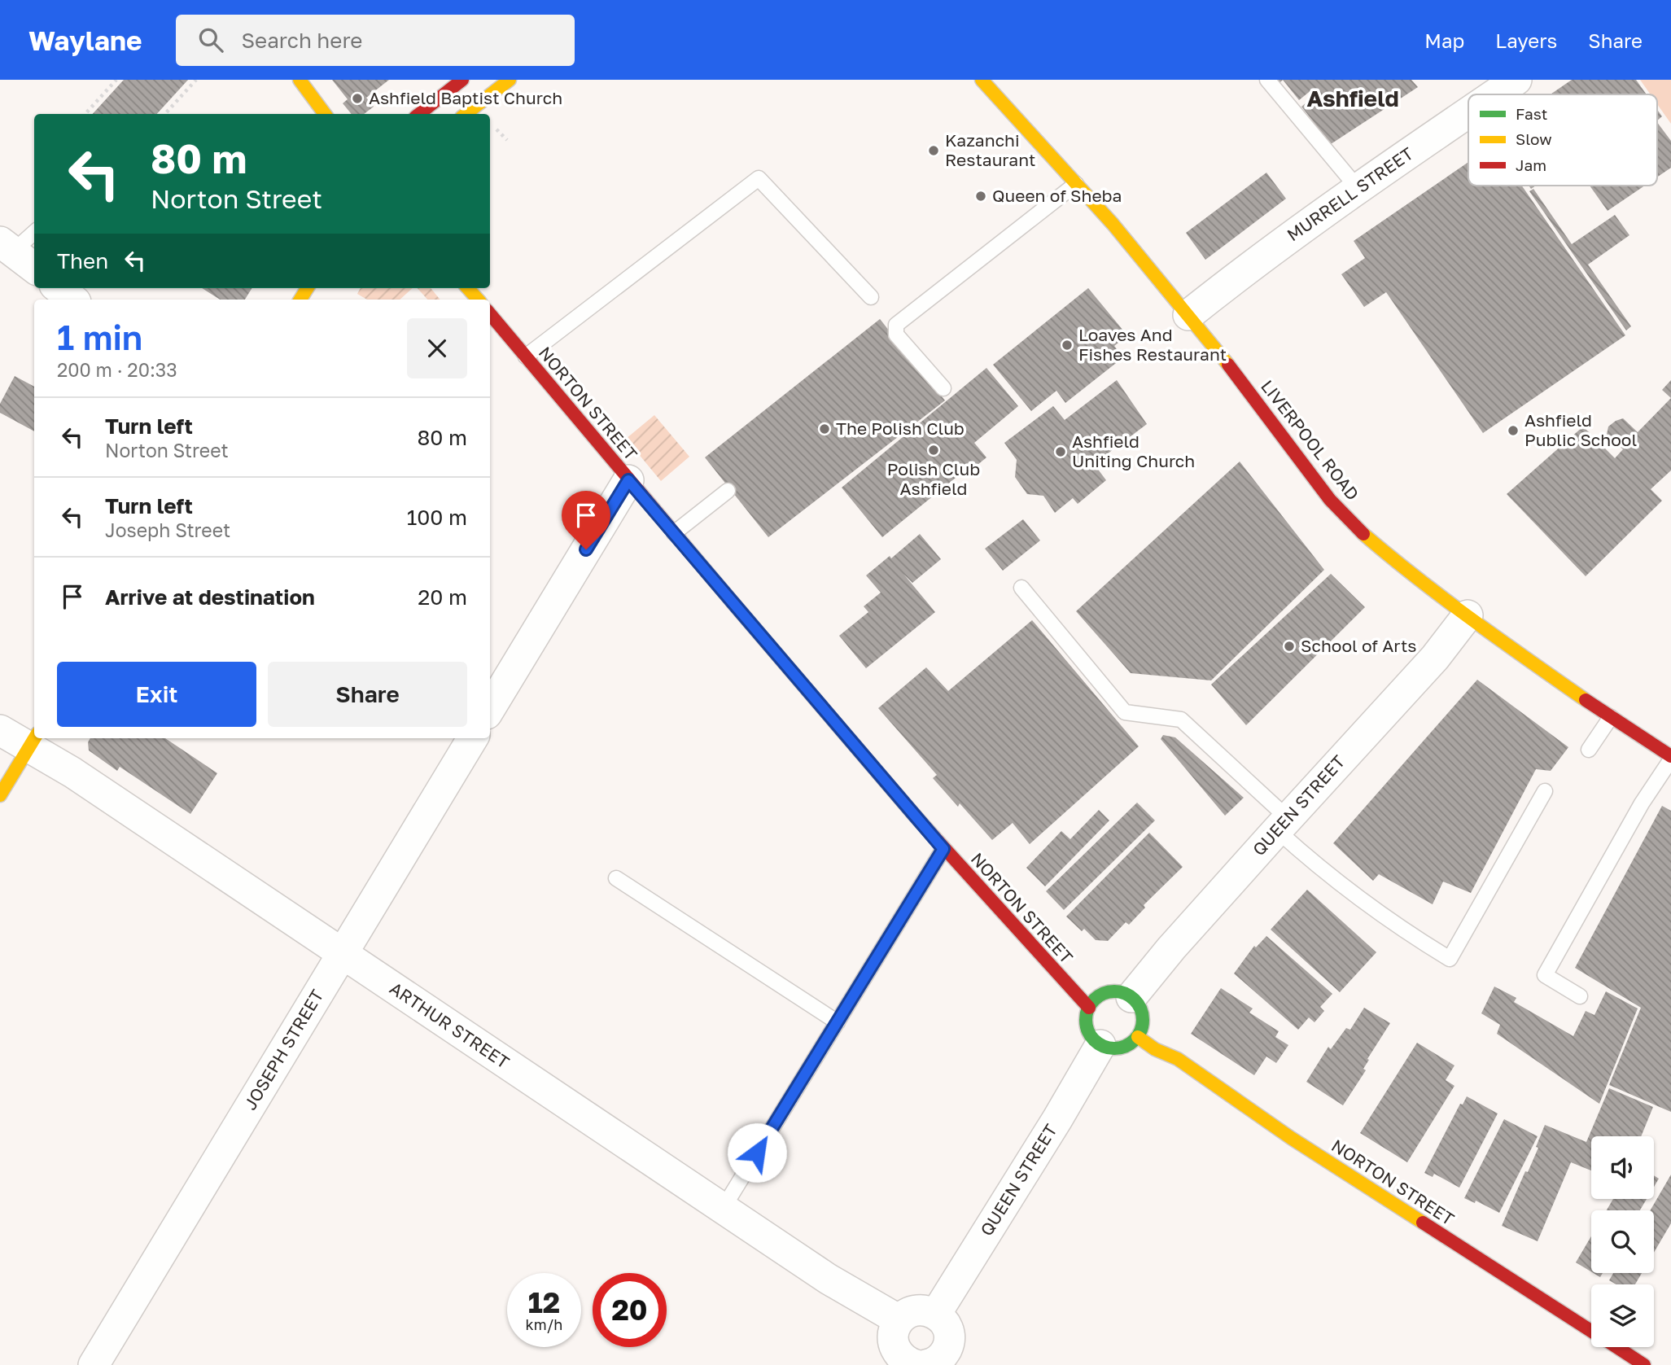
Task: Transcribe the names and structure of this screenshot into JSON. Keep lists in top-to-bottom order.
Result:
{
  "streets": {
    "main road": ["NORTON STREET", "LIVERPOOL ROAD"],
    "street": [
      "MURRELL STREET",
      "QUEEN STREET",
      "ARTHUR STREET",
      "JOSEPH STREET"
    ]
  },
  "crossings": [
    ["MURRELL STREET", "LIVERPOOL ROAD"],
    ["NORTON STREET", "QUEEN STREET"],
    ["LIVERPOOL ROAD", "QUEEN STREET"],
    ["QUEEN STREET", "ARTHUR STREET"],
    ["ARTHUR STREET", "JOSEPH STREET"]
  ],
  "districts": ["Ashfield"],
  "places": [
    "Ashfield Baptist Church",
    "Kazanchi Restaurant",
    "Queen of Sheba",
    "Loaves And Fishes Restaurant",
    "The Polish Club",
    "Ashfield Public School",
    "Polish Club Ashfield",
    "Ashfield Uniting Church",
    "School of Arts"
  ],
  "legend": ["Fast", "Slow", "Jam"],
  "page": {
    "header": "Waylane",
    "search": "Search here",
    "nav": ["Map", "Layers", "Share"],
    "turn": ["80 m", "Norton Street"],
    "then": "Then",
    "heading": ["1 min", "200 m · 20:33"],
    "list": [
      {
        "name": "Turn left",
        "note": "Norton Street",
        "value": "80 m"
      },
      {
        "name": "Turn left",
        "note": "Joseph Street",
        "value": "100 m"
      },
      {
        "name": "Arrive at destination",
        "value": "20 m"
      }
    ],
    "buttons": ["Exit", "Share"],
    "speed": "12 km/h",
    "limit": "20"
  }
}
